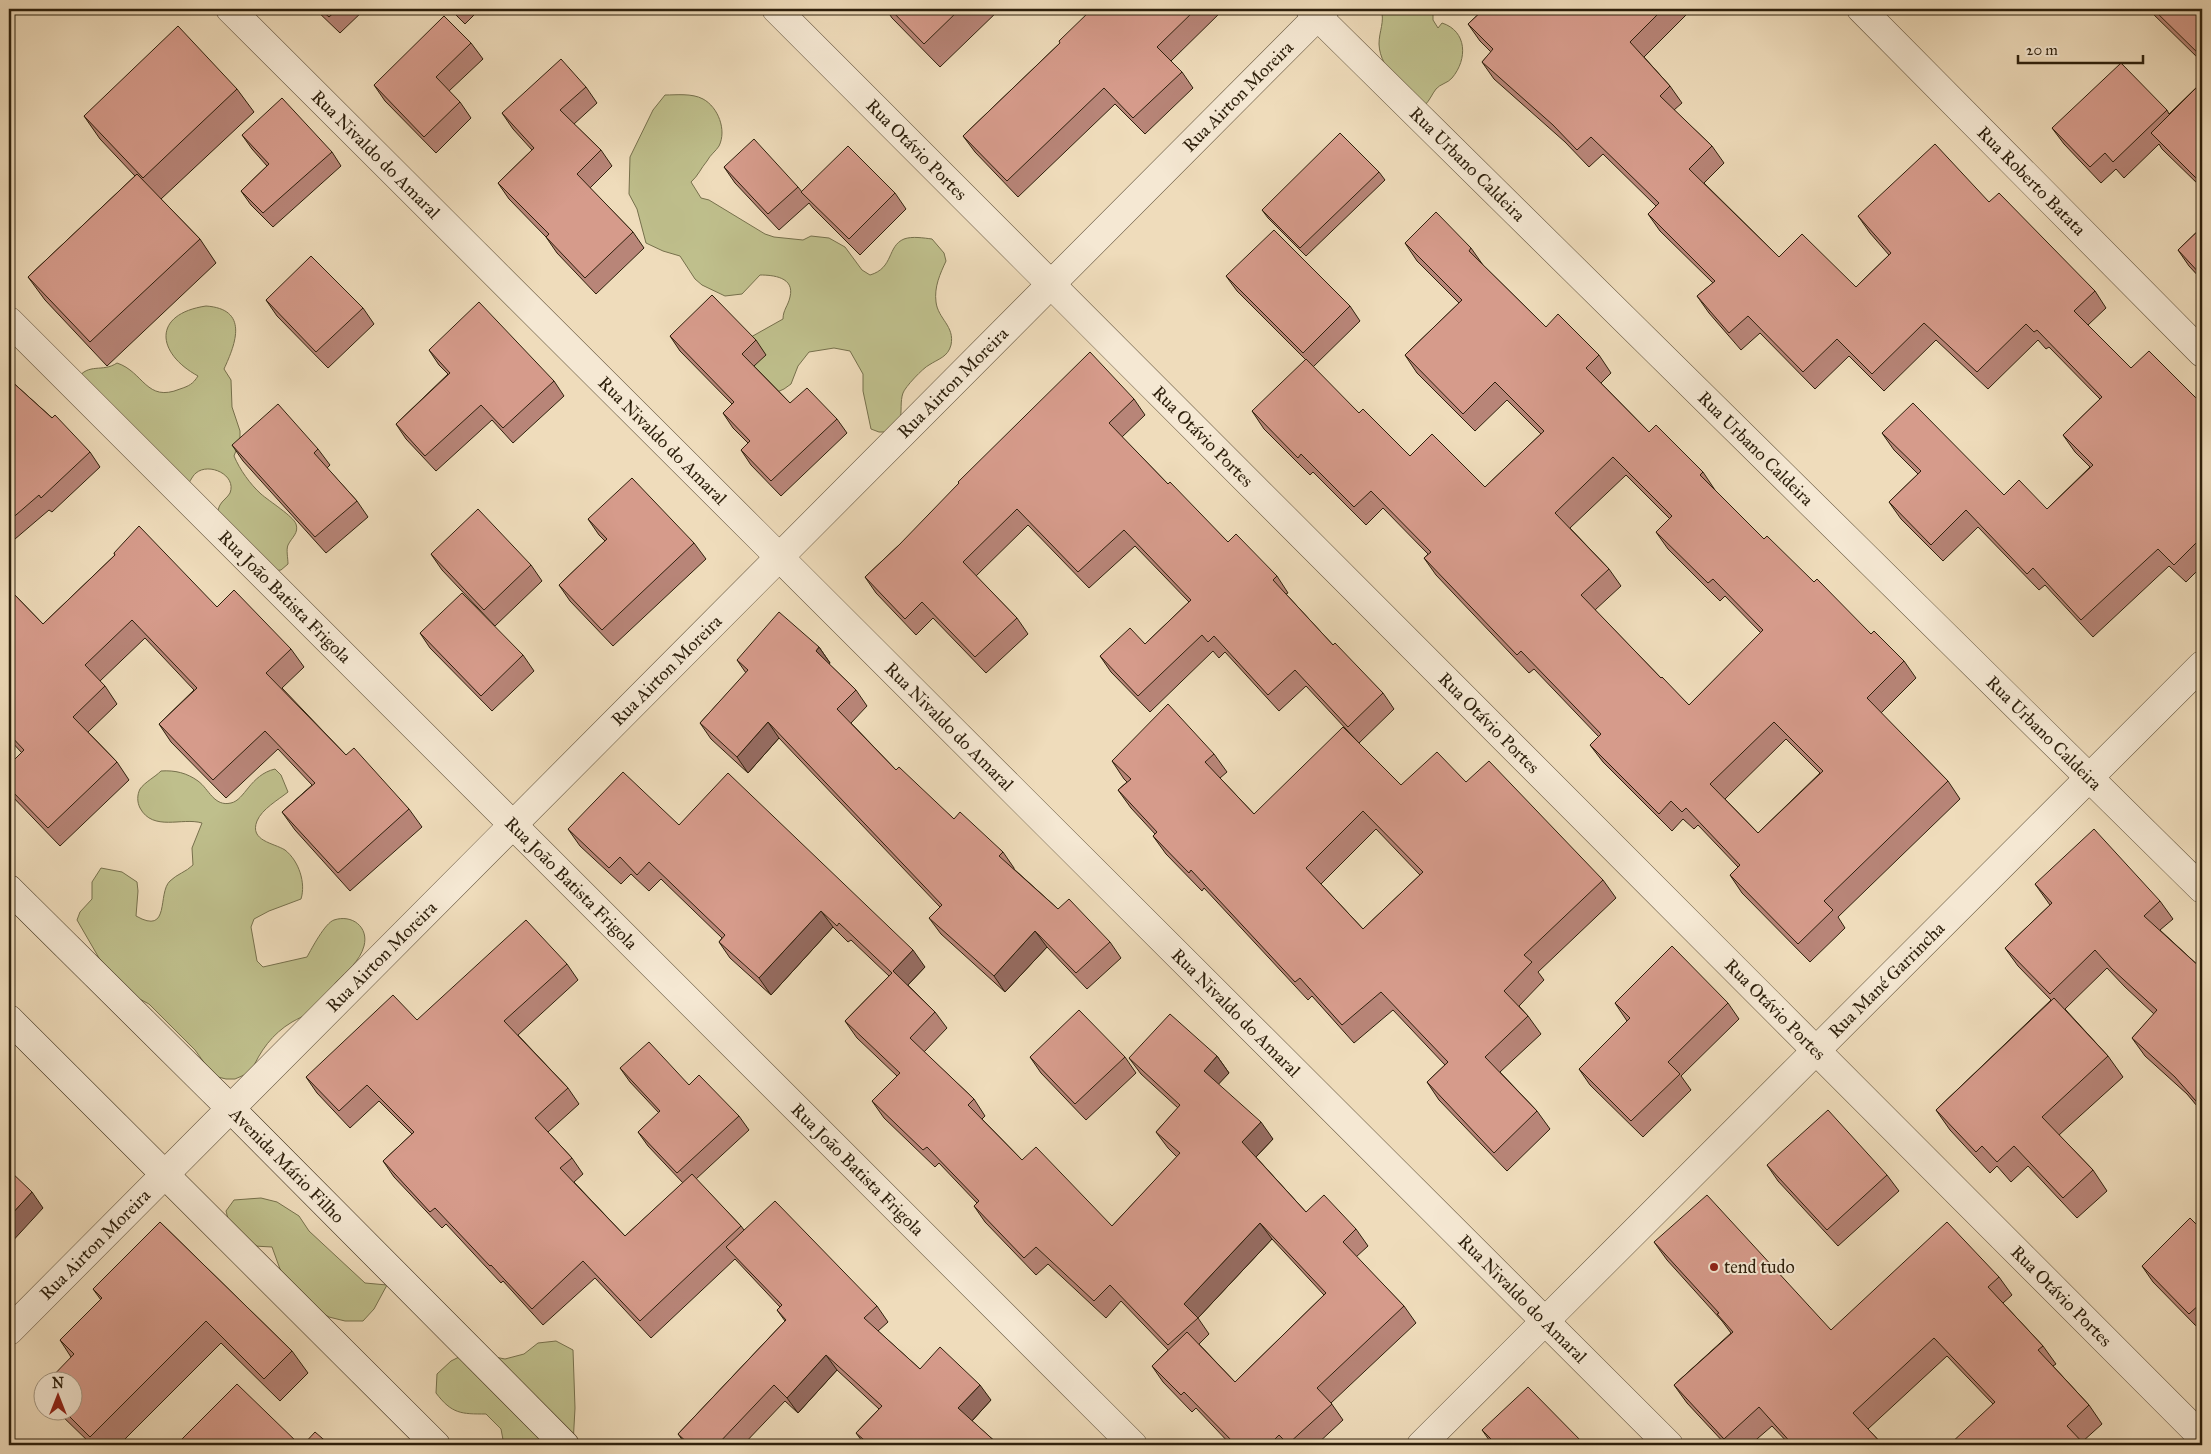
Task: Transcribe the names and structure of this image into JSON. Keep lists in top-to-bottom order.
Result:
{
  "streets": {
    "street": [
      "Rua Airton Moreira",
      "Rua Otávio Portes",
      "Rua Nivaldo do Amaral",
      "Rua Urbano Caldeira",
      "Rua Roberto Batata",
      "Rua João Batista Frigola",
      "Rua Mané Garrincha",
      "Avenida Mário Filho"
    ]
  },
  "crossings": [
    ["Rua Airton Moreira", "Rua Otávio Portes"],
    ["Rua Airton Moreira", "Rua Nivaldo do Amaral"],
    ["Rua Airton Moreira", "Rua Urbano Caldeira"],
    ["Rua Airton Moreira", "Rua João Batista Frigola"],
    ["Rua Airton Moreira", "Avenida Mário Filho"],
    ["Rua Otávio Portes", "Rua Mané Garrincha"],
    ["Rua Nivaldo do Amaral", "Rua Mané Garrincha"],
    ["Rua Urbano Caldeira", "Rua Mané Garrincha"]
  ],
  "places": ["tend tudo"],
  "scale_bar": "20 m",
  "north": "top"
}
